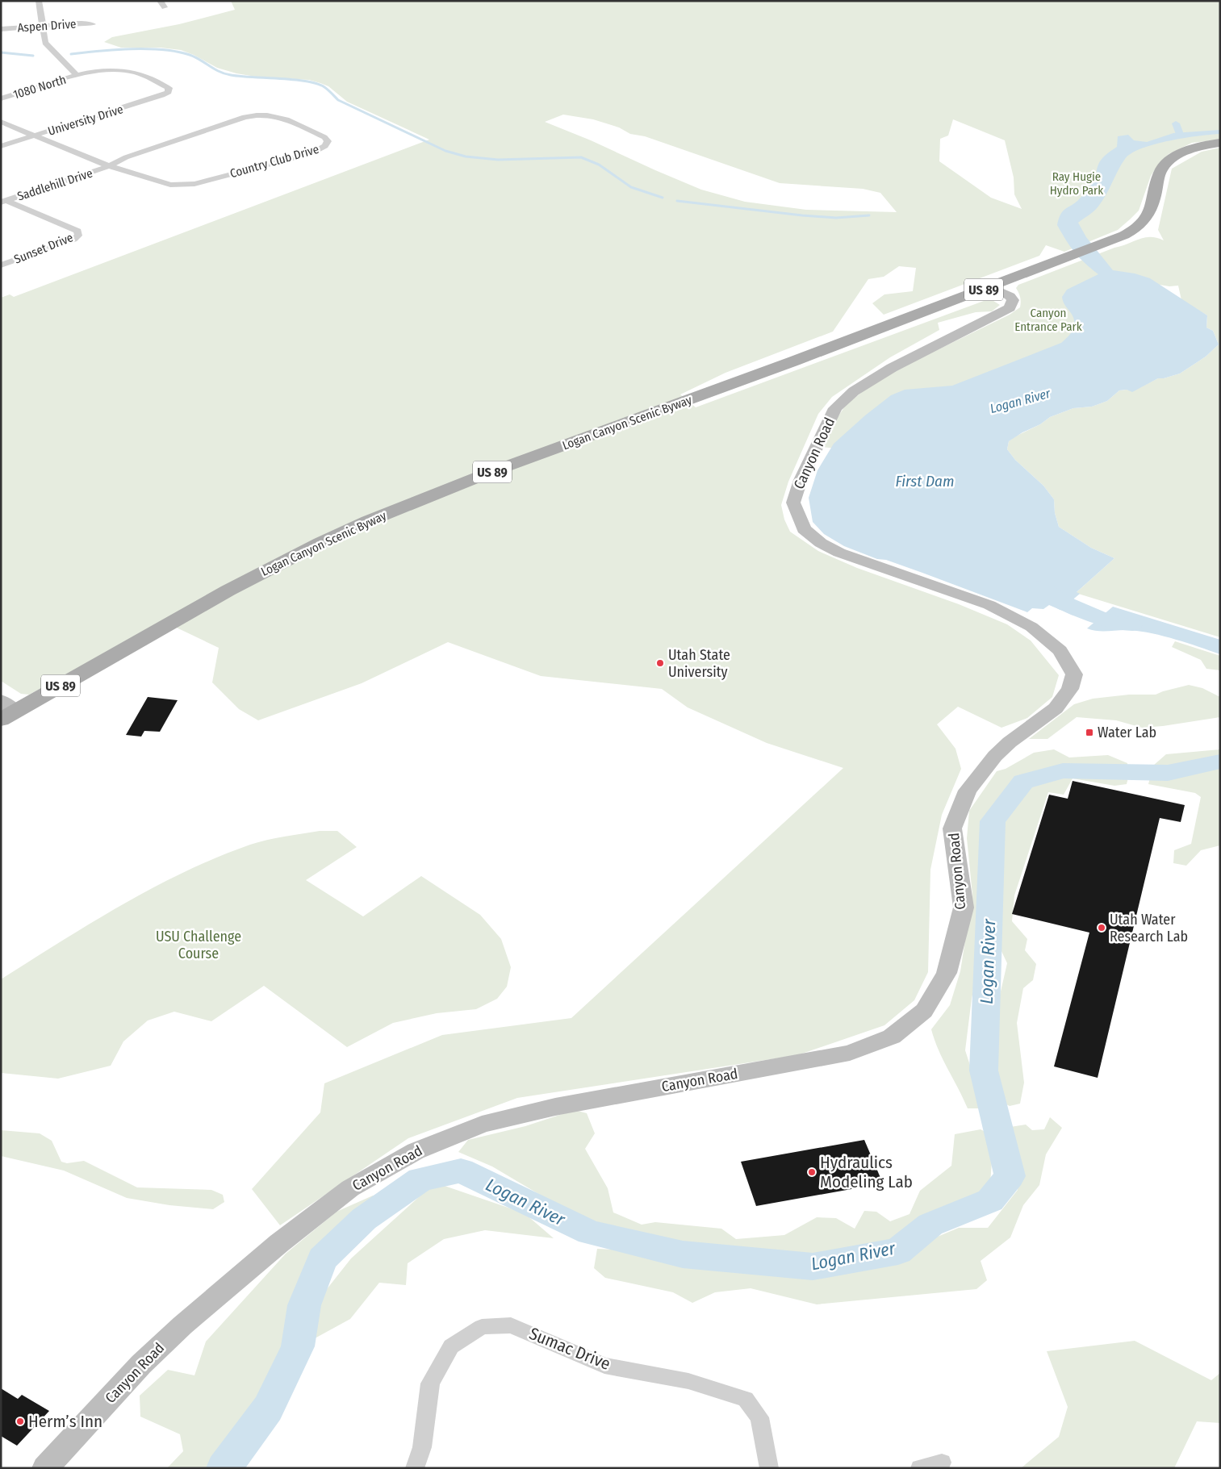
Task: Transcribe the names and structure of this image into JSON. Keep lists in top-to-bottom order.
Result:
{
  "streets": {
    "main road": ["US 89", "Logan Canyon Scenic Byway"],
    "street": [
      "Aspen Drive",
      "1080 North",
      "University Drive",
      "Country Club Drive",
      "Saddlehill Drive",
      "Sunset Drive",
      "Canyon Road",
      "Sumac Drive"
    ]
  },
  "crossings": [
    ["1080 North", "University Drive"],
    ["Country Club Drive", "Saddlehill Drive"],
    ["Saddlehill Drive", "Sunset Drive"],
    ["Logan Canyon Scenic Byway", "Canyon Road"]
  ],
  "water": ["Logan River", "First Dam"],
  "parks": ["Ray Hugie Hydro Park", "Canyon Entrance Park", "USU Challenge Course"],
  "places": {
    "other": [
      "Utah State University",
      "Utah Water Research Lab",
      "Hydraulics Modeling Lab",
      "Herm’s Inn"
    ],
    "transit": ["Water Lab"]
  }
}
